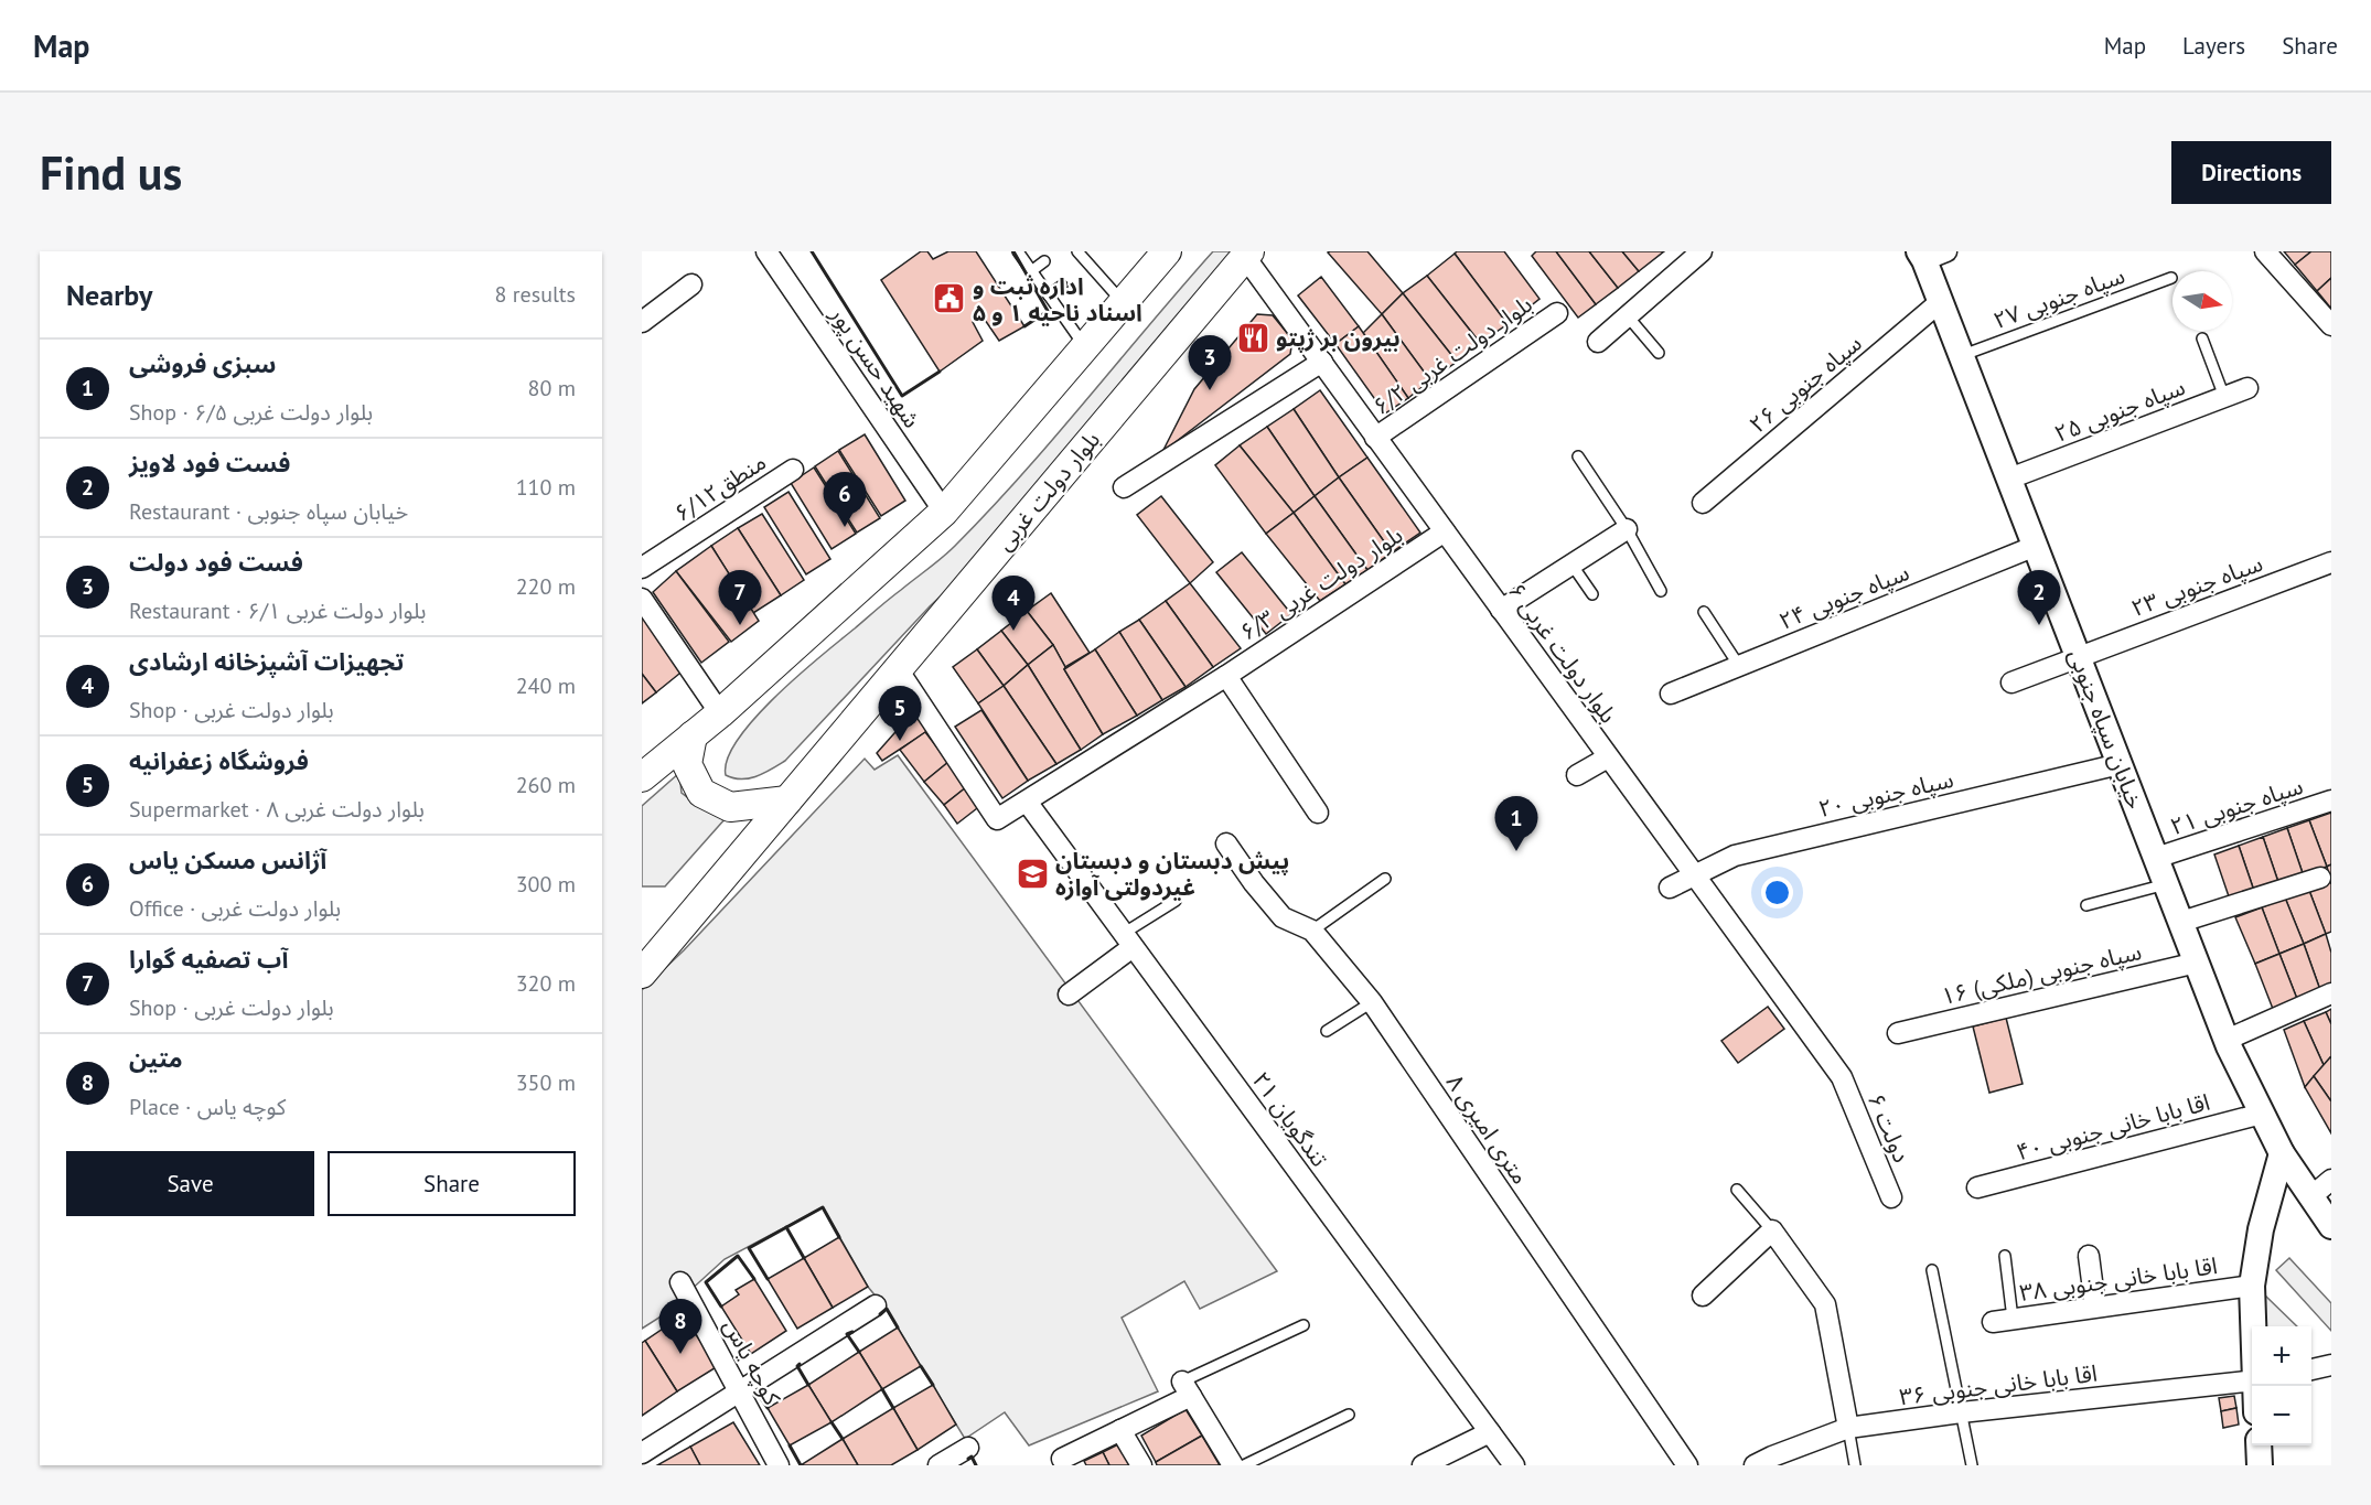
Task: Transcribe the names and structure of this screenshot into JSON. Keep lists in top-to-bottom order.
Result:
{
  "streets": {
    "main road": ["بلوار دولت غربی"],
    "street": [
      "بلوار دولت غربی ۶/۲",
      "شهید حسن پور",
      "۲۶ سپاه جنوبی",
      "۲۵ سپاه جنوبی",
      "منطق۶/۱۲",
      "بلوار دولت غربی ۶/۳",
      "۲۳ سپاه جنوبی",
      "۲۴ سپاه جنوبی",
      "بلوار دولت غربی ۶",
      "خیابان سپاه جنوبی",
      "۲۰ سپاه جنوبی",
      "۲۱ سپاه جنوبی",
      "۱۶ سپاه جنوبی (ملکی)",
      "۲۱ تندگویان",
      "۴۰ اقا بابا خانی جنوبی",
      "۶ دولت",
      "۸ متری امیری",
      "۳۸ اقا بابا خانی جنوبی",
      "کوچه یاس",
      "۳۶ اقا بابا خانی جنوبی"
    ],
    "lane": ["۲۷ سپاه جنوبی"]
  },
  "crossings": [
    ["۲۷ سپاه جنوبی", "خیابان سپاه جنوبی"],
    ["بلوار دولت غربی ۶/۲", "بلوار دولت غربی ۶"],
    ["۲۶ سپاه جنوبی", "خیابان سپاه جنوبی"],
    ["۲۵ سپاه جنوبی", "خیابان سپاه جنوبی"],
    ["بلوار دولت غربی", "بلوار دولت غربی ۶/۳"],
    ["بلوار دولت غربی", "بلوار دولت غربی ۶"],
    ["بلوار دولت غربی ۶/۳", "بلوار دولت غربی ۶"],
    ["بلوار دولت غربی ۶/۳", "۲۱ تندگویان"],
    ["۲۳ سپاه جنوبی", "خیابان سپاه جنوبی"],
    ["۲۴ سپاه جنوبی", "خیابان سپاه جنوبی"],
    ["بلوار دولت غربی ۶", "۲۰ سپاه جنوبی"],
    ["بلوار دولت غربی ۶", "۶ دولت"],
    ["خیابان سپاه جنوبی", "۲۰ سپاه جنوبی"],
    ["خیابان سپاه جنوبی", "۲۱ سپاه جنوبی"],
    ["خیابان سپاه جنوبی", "۱۶ سپاه جنوبی (ملکی)"],
    ["خیابان سپاه جنوبی", "۴۰ اقا بابا خانی جنوبی"]
  ],
  "places": {
    "public building": ["اداره ثبت و اسناد ناحیه ۱ و ۵"],
    "restaurant": ["بیرون بر ژپتو"],
    "school or university": ["پیش دبستان و دبستان غیردولتی آوازه"]
  },
  "north": "right",
  "page": {
    "header": "Map",
    "nav": ["Map", "Layers", "Share"],
    "buttons": [
      "Directions",
      ["Save", "Share"]
    ],
    "title": "Find us",
    "heading": ["Nearby", "8 results"],
    "pins": [
      "3",
      "6",
      "2",
      "7",
      "4",
      "5",
      "1",
      "8"
    ],
    "list": [
      {
        "mark": "1",
        "name": "سبزی فروشی",
        "note": "Shop · بلوار دولت غربی ۶/۵",
        "value": "80 m"
      },
      {
        "mark": "2",
        "name": "فست فود لاویز",
        "note": "Restaurant · خیابان سپاه جنوبی",
        "value": "110 m"
      },
      {
        "mark": "3",
        "name": "فست فود دولت",
        "note": "Restaurant · بلوار دولت غربی ۶/۱",
        "value": "220 m"
      },
      {
        "mark": "4",
        "name": "تجهیزات آشپزخانه ارشادی",
        "note": "Shop · بلوار دولت غربی",
        "value": "240 m"
      },
      {
        "mark": "5",
        "name": "فروشگاه زعفرانیه",
        "note": "Supermarket · بلوار دولت غربی ۸",
        "value": "260 m"
      },
      {
        "mark": "6",
        "name": "آژانس مسکن یاس",
        "note": "Office · بلوار دولت غربی",
        "value": "300 m"
      },
      {
        "mark": "7",
        "name": "آب تصفیه گوارا",
        "note": "Shop · بلوار دولت غربی",
        "value": "320 m"
      },
      {
        "mark": "8",
        "name": "متین",
        "note": "Place · کوچه یاس",
        "value": "350 m"
      }
    ],
    "map_buttons": ["+", "−"]
  }
}
